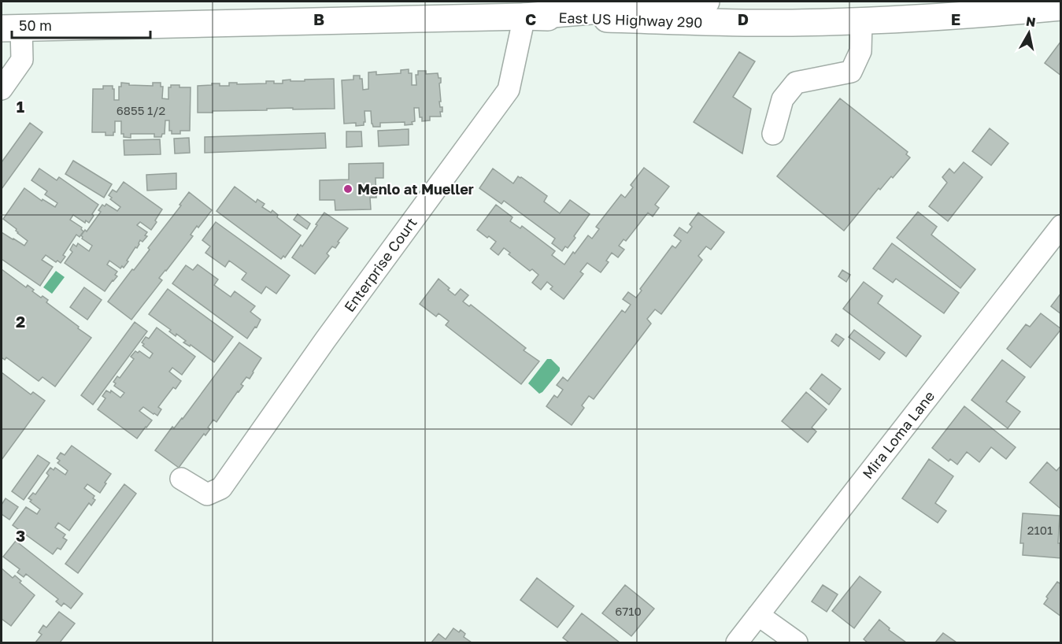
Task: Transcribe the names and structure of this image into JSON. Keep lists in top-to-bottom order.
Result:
{
  "streets": {
    "main road": ["East US Highway 290"],
    "street": ["Enterprise Court", "Mira Loma Lane"]
  },
  "crossings": [
    ["East US Highway 290", "Enterprise Court"]
  ],
  "places": ["Menlo at Mueller"],
  "house_numbers": ["6855 1/2", "2101", "6710"],
  "scale_bar": "50 m",
  "north": "top",
  "grid": {
    "columns": [
      "B",
      "C",
      "D",
      "E"
    ],
    "rows": ["1", "2", "3"]
  }
}
